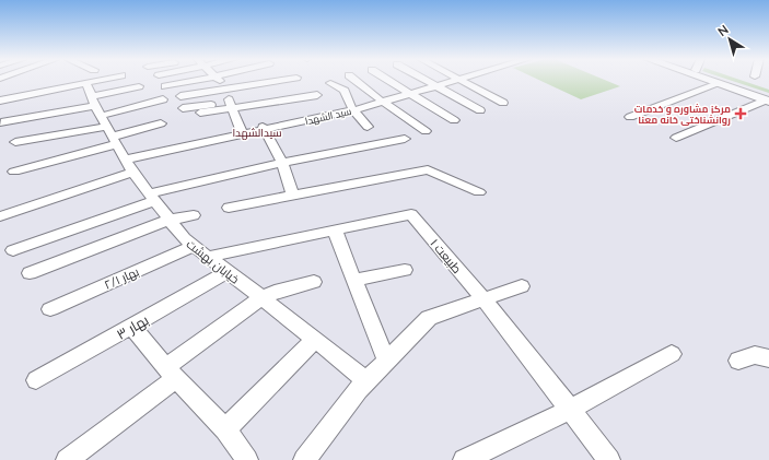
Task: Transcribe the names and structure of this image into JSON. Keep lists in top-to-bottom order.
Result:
{
  "streets": {
    "street": [
      "سید الشهدا",
      "طبیعت ۱",
      "خیابان بهشت",
      "بهار ۲/۱",
      "بهار ۳"
    ]
  },
  "crossings": [
    ["سید الشهدا", "خیابان بهشت"],
    ["طبیعت ۱", "خیابان بهشت"],
    ["خیابان بهشت", "بهار ۲/۱"],
    ["خیابان بهشت", "بهار ۳"]
  ],
  "districts": ["سیدالشهدا"],
  "places": {
    "health": ["مرکز مشاوره و خدمات روانشناختی خانه معنا"]
  },
  "north": "top left"
}
